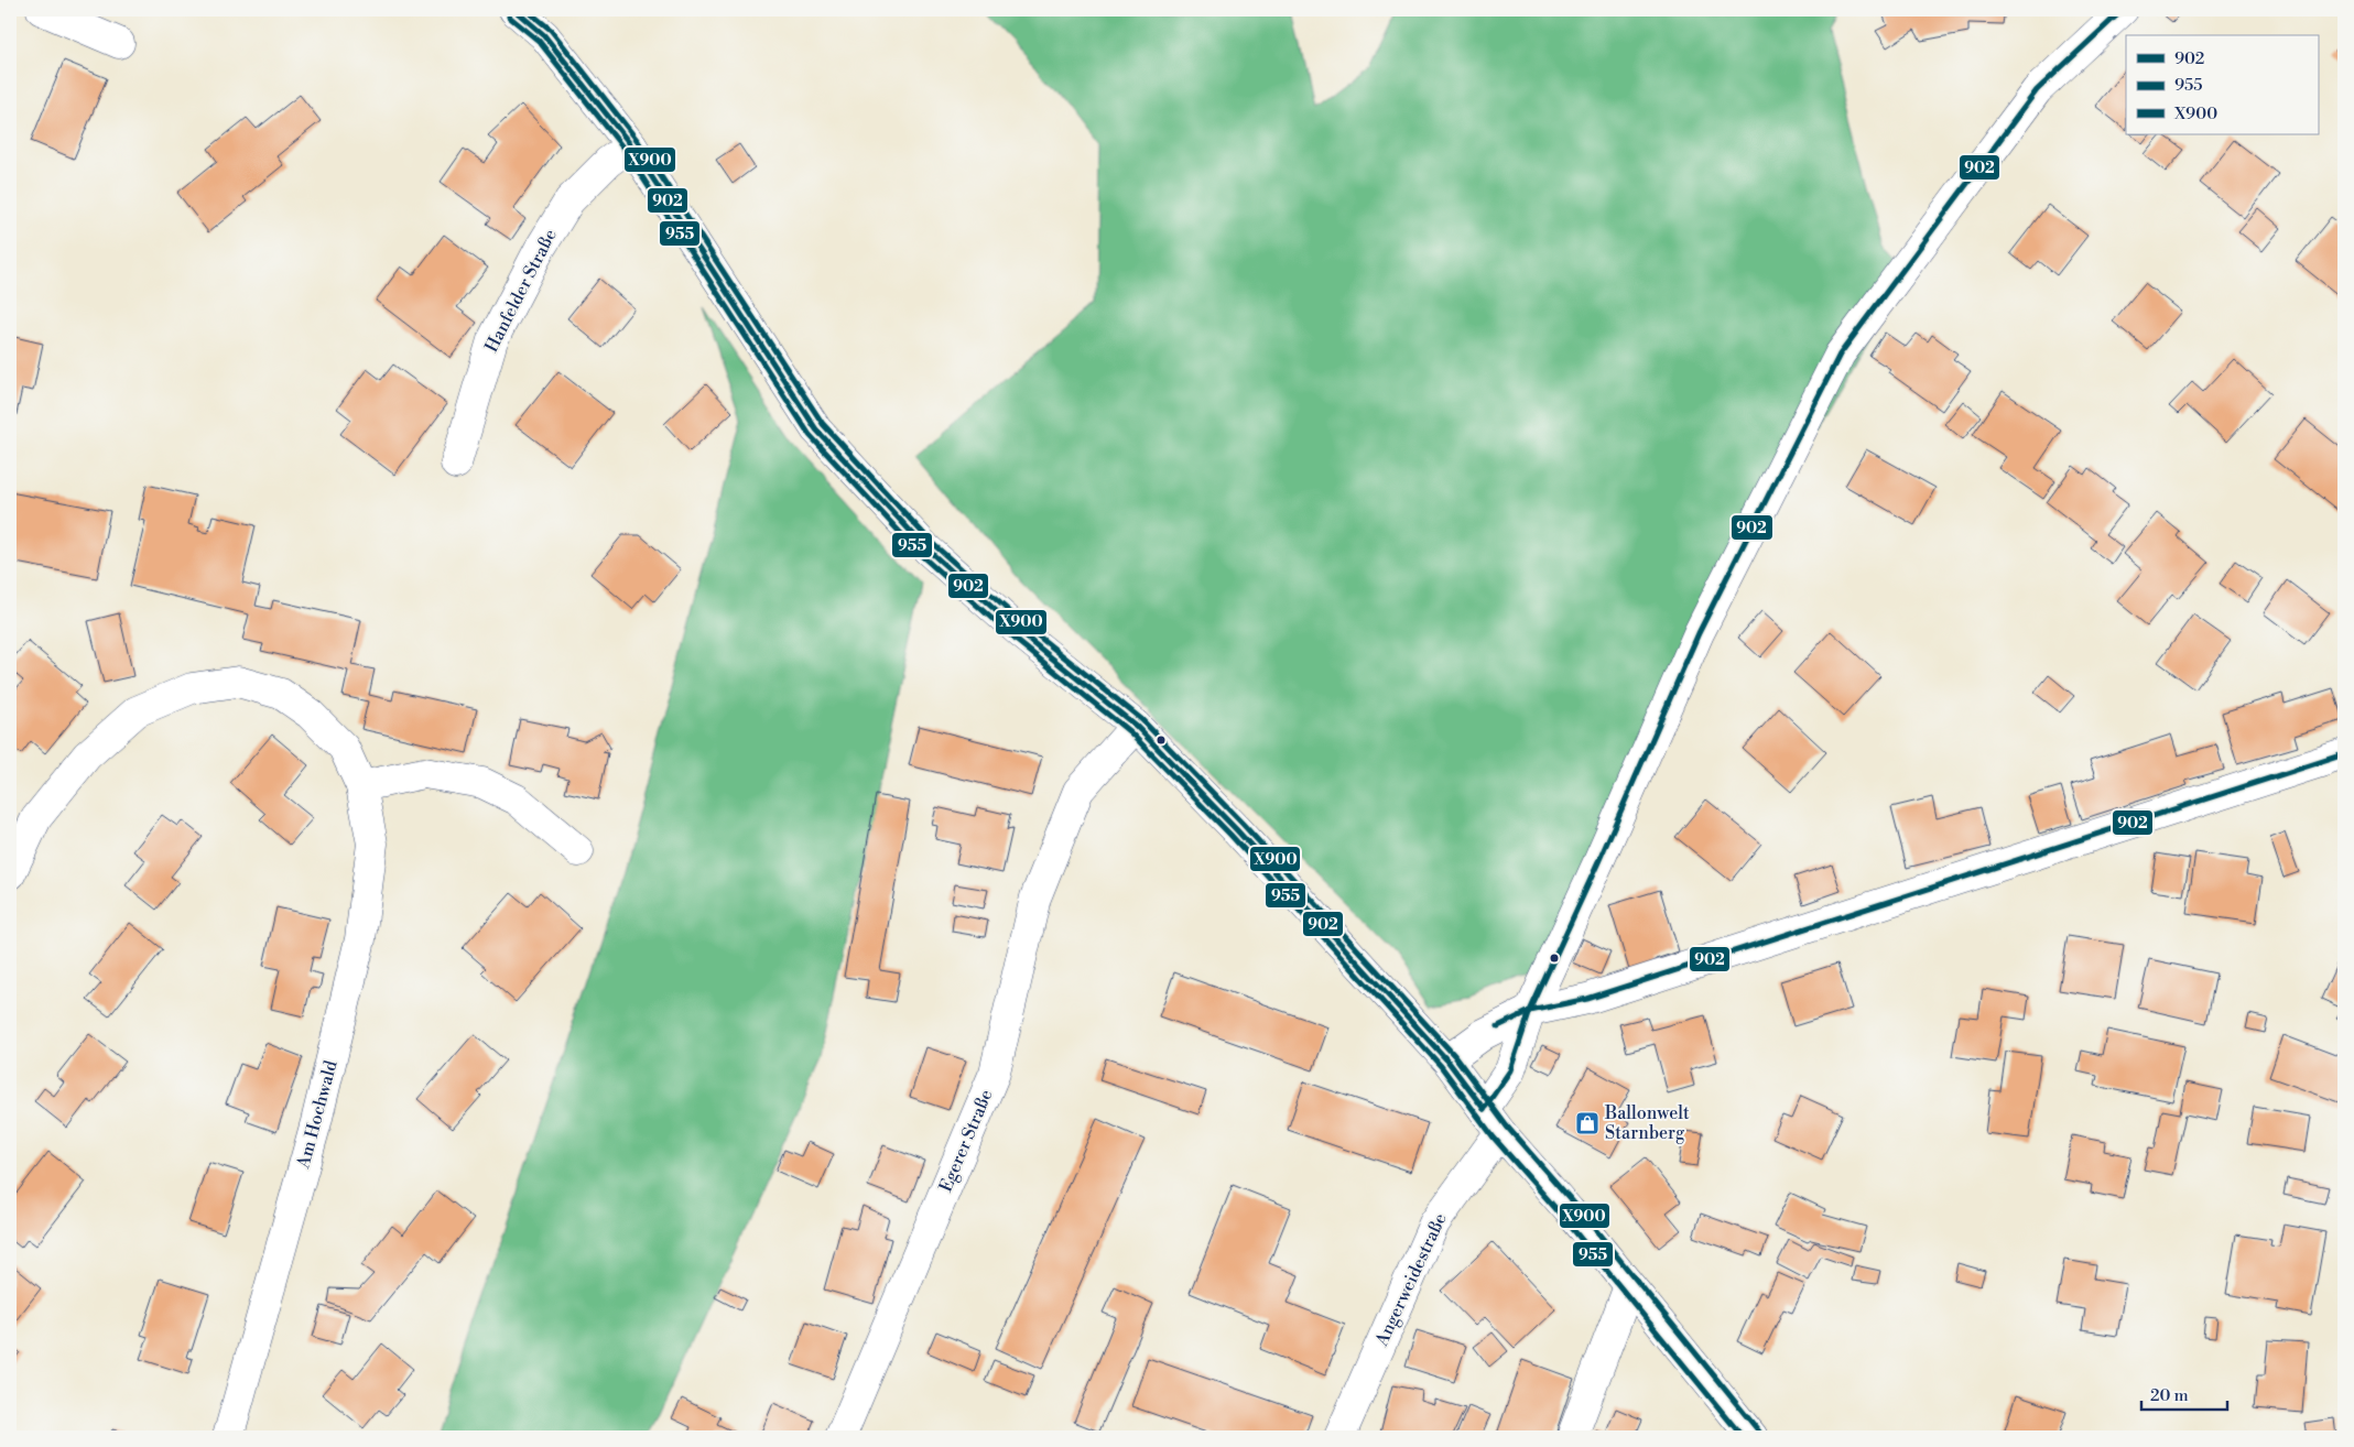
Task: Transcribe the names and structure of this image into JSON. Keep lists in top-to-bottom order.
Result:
{
  "streets": {
    "street": [
      "Hanfelder Straße",
      "Am Hochwald",
      "Egerer Straße",
      "Angerweidestraße"
    ]
  },
  "places": {
    "shop": ["Ballonwelt Starnberg"]
  },
  "lines": ["transit line 902", "transit line X900", "transit line 955"],
  "legend": ["902", "955", "X900"],
  "scale_bar": "20 m"
}
